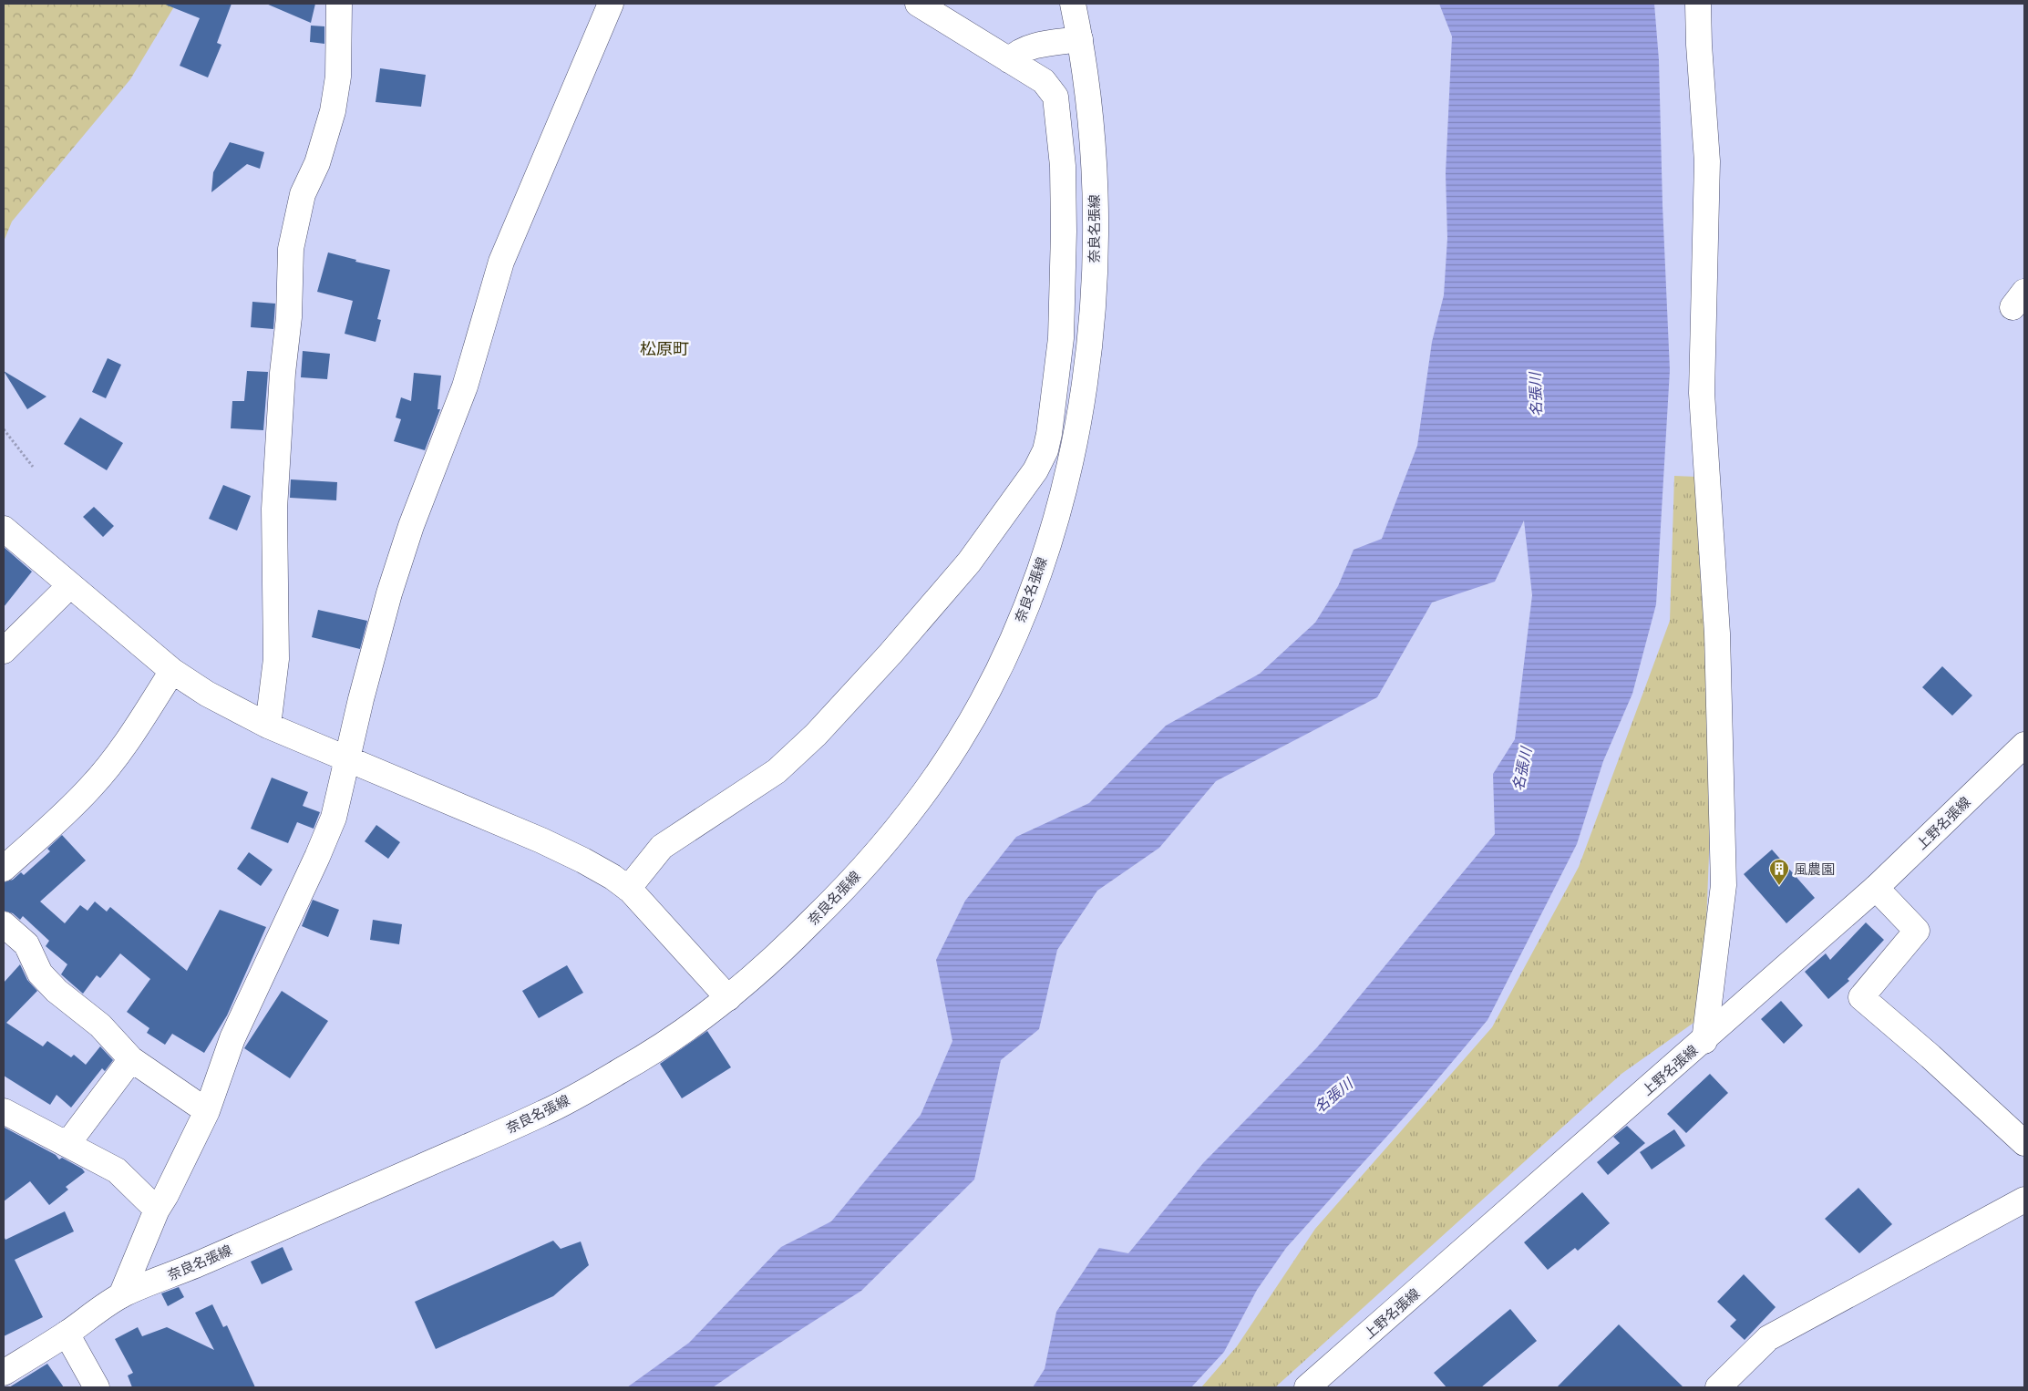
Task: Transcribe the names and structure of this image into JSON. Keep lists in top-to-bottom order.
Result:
{
  "streets": {
    "street": ["奈良名張線", "上野名張線"]
  },
  "districts": ["松原町"],
  "water": ["名張川"],
  "places": {
    "building": ["風農園"]
  }
}
